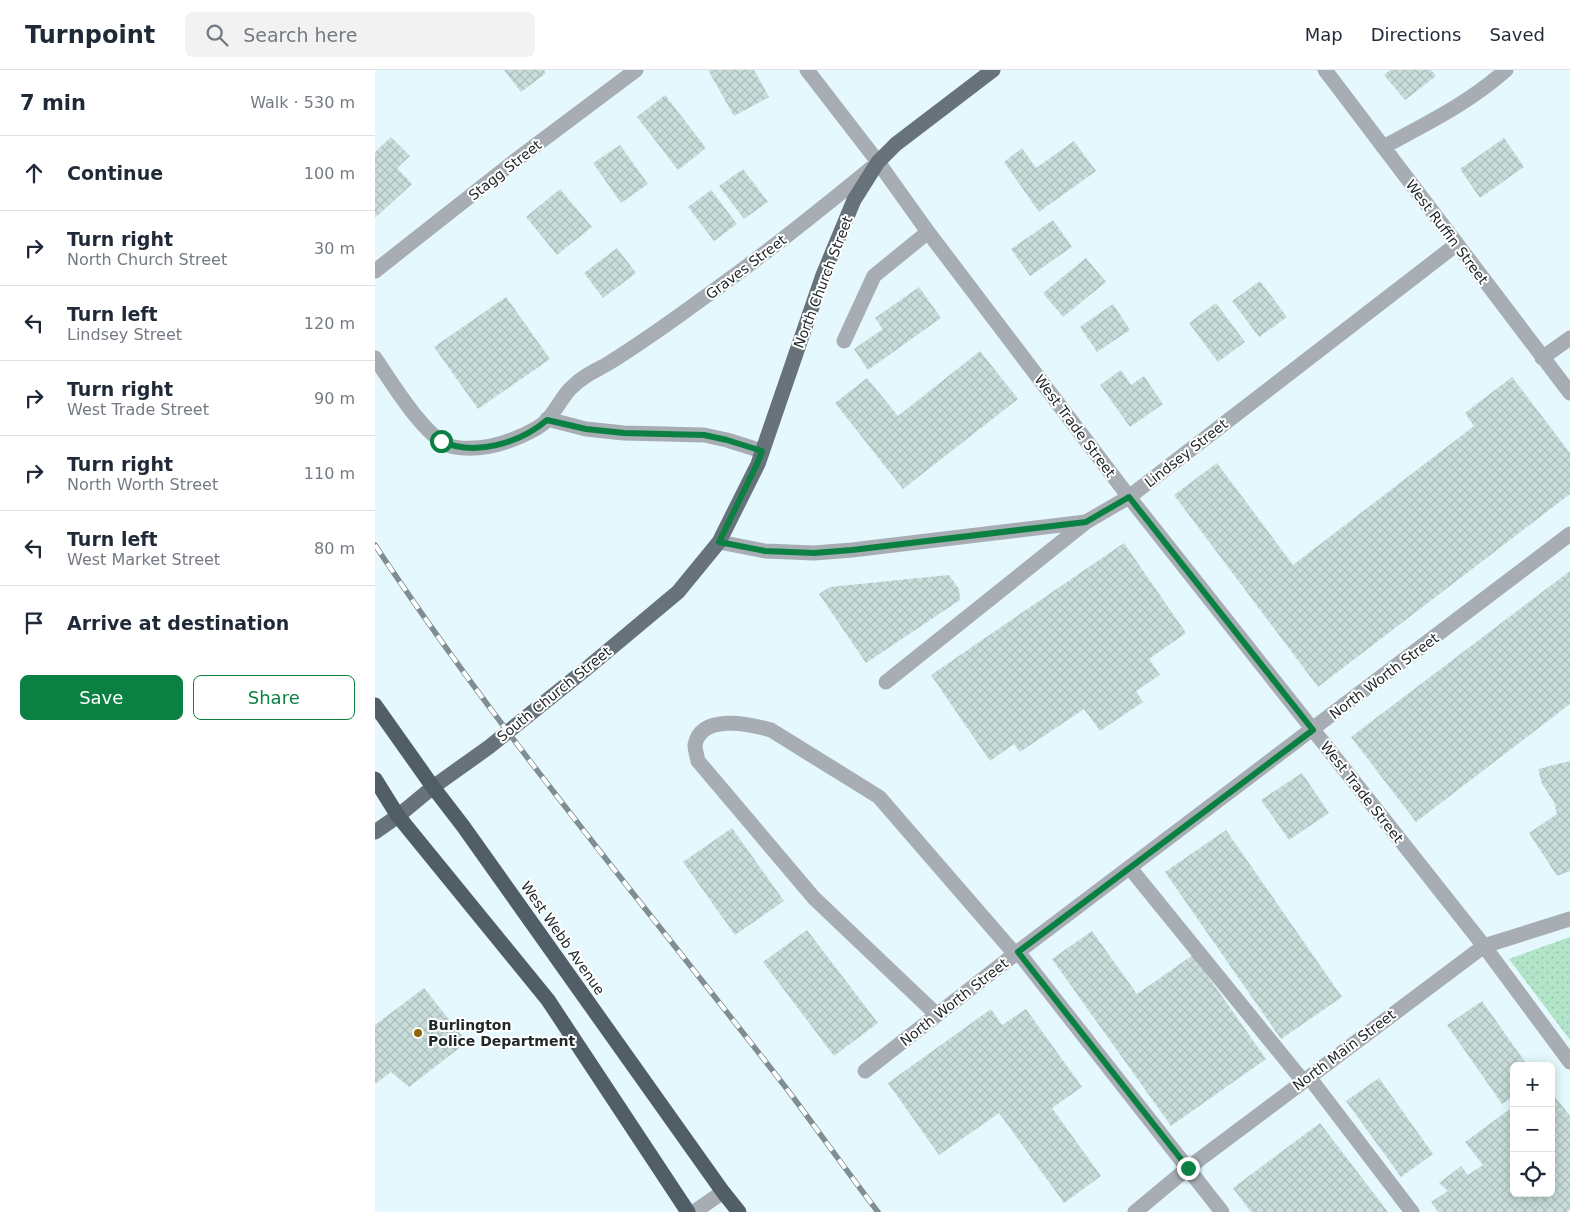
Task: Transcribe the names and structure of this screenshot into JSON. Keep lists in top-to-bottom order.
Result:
{
  "streets": {
    "highway": ["West Webb Avenue"],
    "main road": ["North Church Street", "South Church Street"],
    "street": [
      "Stagg Street",
      "West Ruffin Street",
      "Graves Street",
      "West Trade Street",
      "Lindsey Street",
      "North Worth Street",
      "North Main Street"
    ]
  },
  "crossings": [
    ["West Ruffin Street", "Lindsey Street"],
    ["Graves Street", "North Church Street"],
    ["Graves Street", "West Trade Street"],
    ["North Church Street", "West Trade Street"],
    ["North Church Street", "Lindsey Street"],
    ["North Church Street", "South Church Street"],
    ["West Trade Street", "Lindsey Street"],
    ["West Trade Street", "North Worth Street"],
    ["West Trade Street", "North Main Street"],
    ["Lindsey Street", "South Church Street"],
    ["South Church Street", "West Webb Avenue"]
  ],
  "places": ["Burlington Police Department"],
  "page": {
    "header": "Turnpoint",
    "search": "Search here",
    "nav": ["Map", "Directions", "Saved"],
    "heading": ["7 min", "Walk · 530 m"],
    "list": [
      ["Continue", "100 m"],
      ["Turn right", "North Church Street", "30 m"],
      ["Turn left", "Lindsey Street", "120 m"],
      ["Turn right", "West Trade Street", "90 m"],
      ["Turn right", "North Worth Street", "110 m"],
      ["Turn left", "West Market Street", "80 m"],
      "Arrive at destination"
    ],
    "buttons": ["Save", "Share"],
    "map_buttons": ["+", "−"]
  }
}
